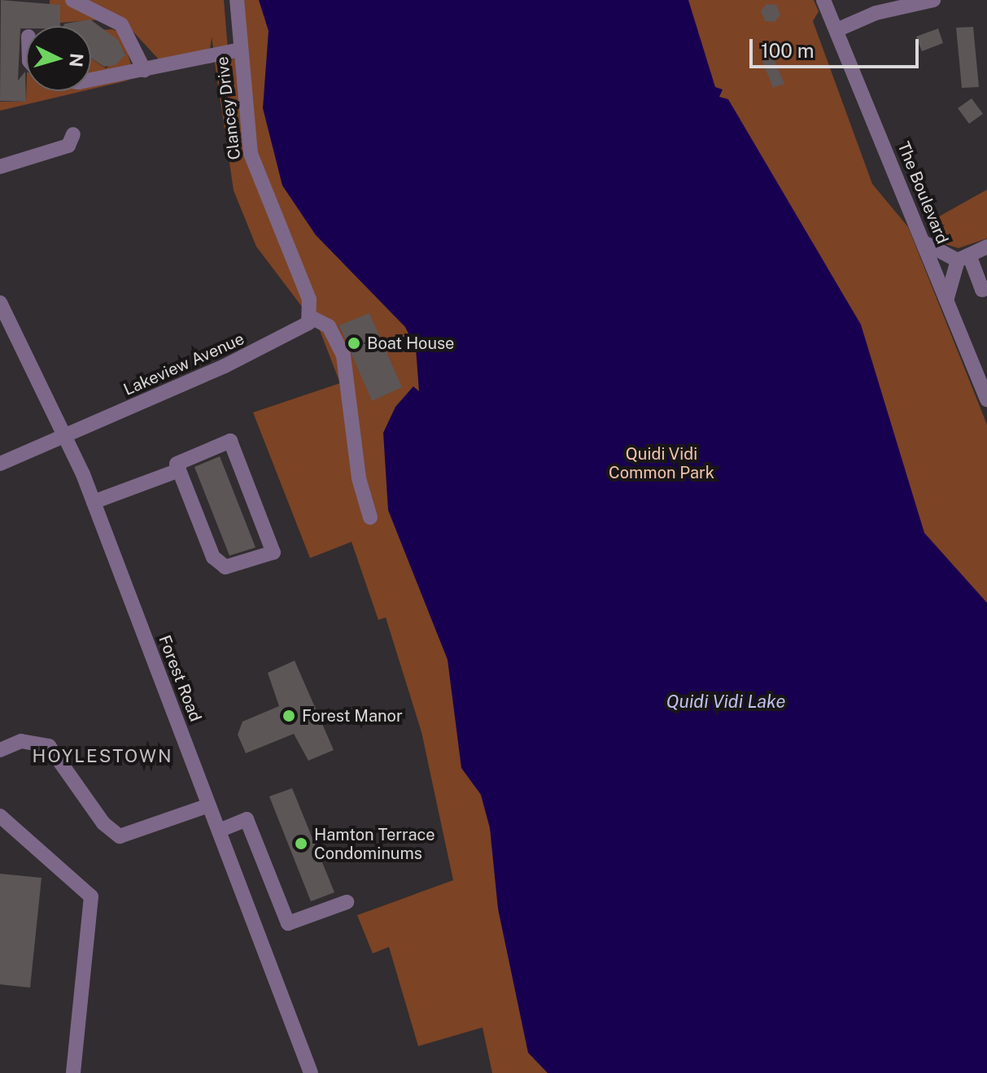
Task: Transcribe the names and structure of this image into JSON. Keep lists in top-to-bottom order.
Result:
{
  "streets": {
    "street": [
      "Clancey Drive",
      "The Boulevard",
      "Lakeview Avenue",
      "Forest Road"
    ]
  },
  "crossings": [
    ["Clancey Drive", "Lakeview Avenue"],
    ["Lakeview Avenue", "Forest Road"]
  ],
  "districts": ["HOYLESTOWN"],
  "water": ["Quidi Vidi Lake"],
  "parks": ["Quidi Vidi Common Park"],
  "places": ["Boat House", "Forest Manor", "Hamton Terrace Condominums"],
  "scale_bar": "100 m",
  "north": "right"
}
